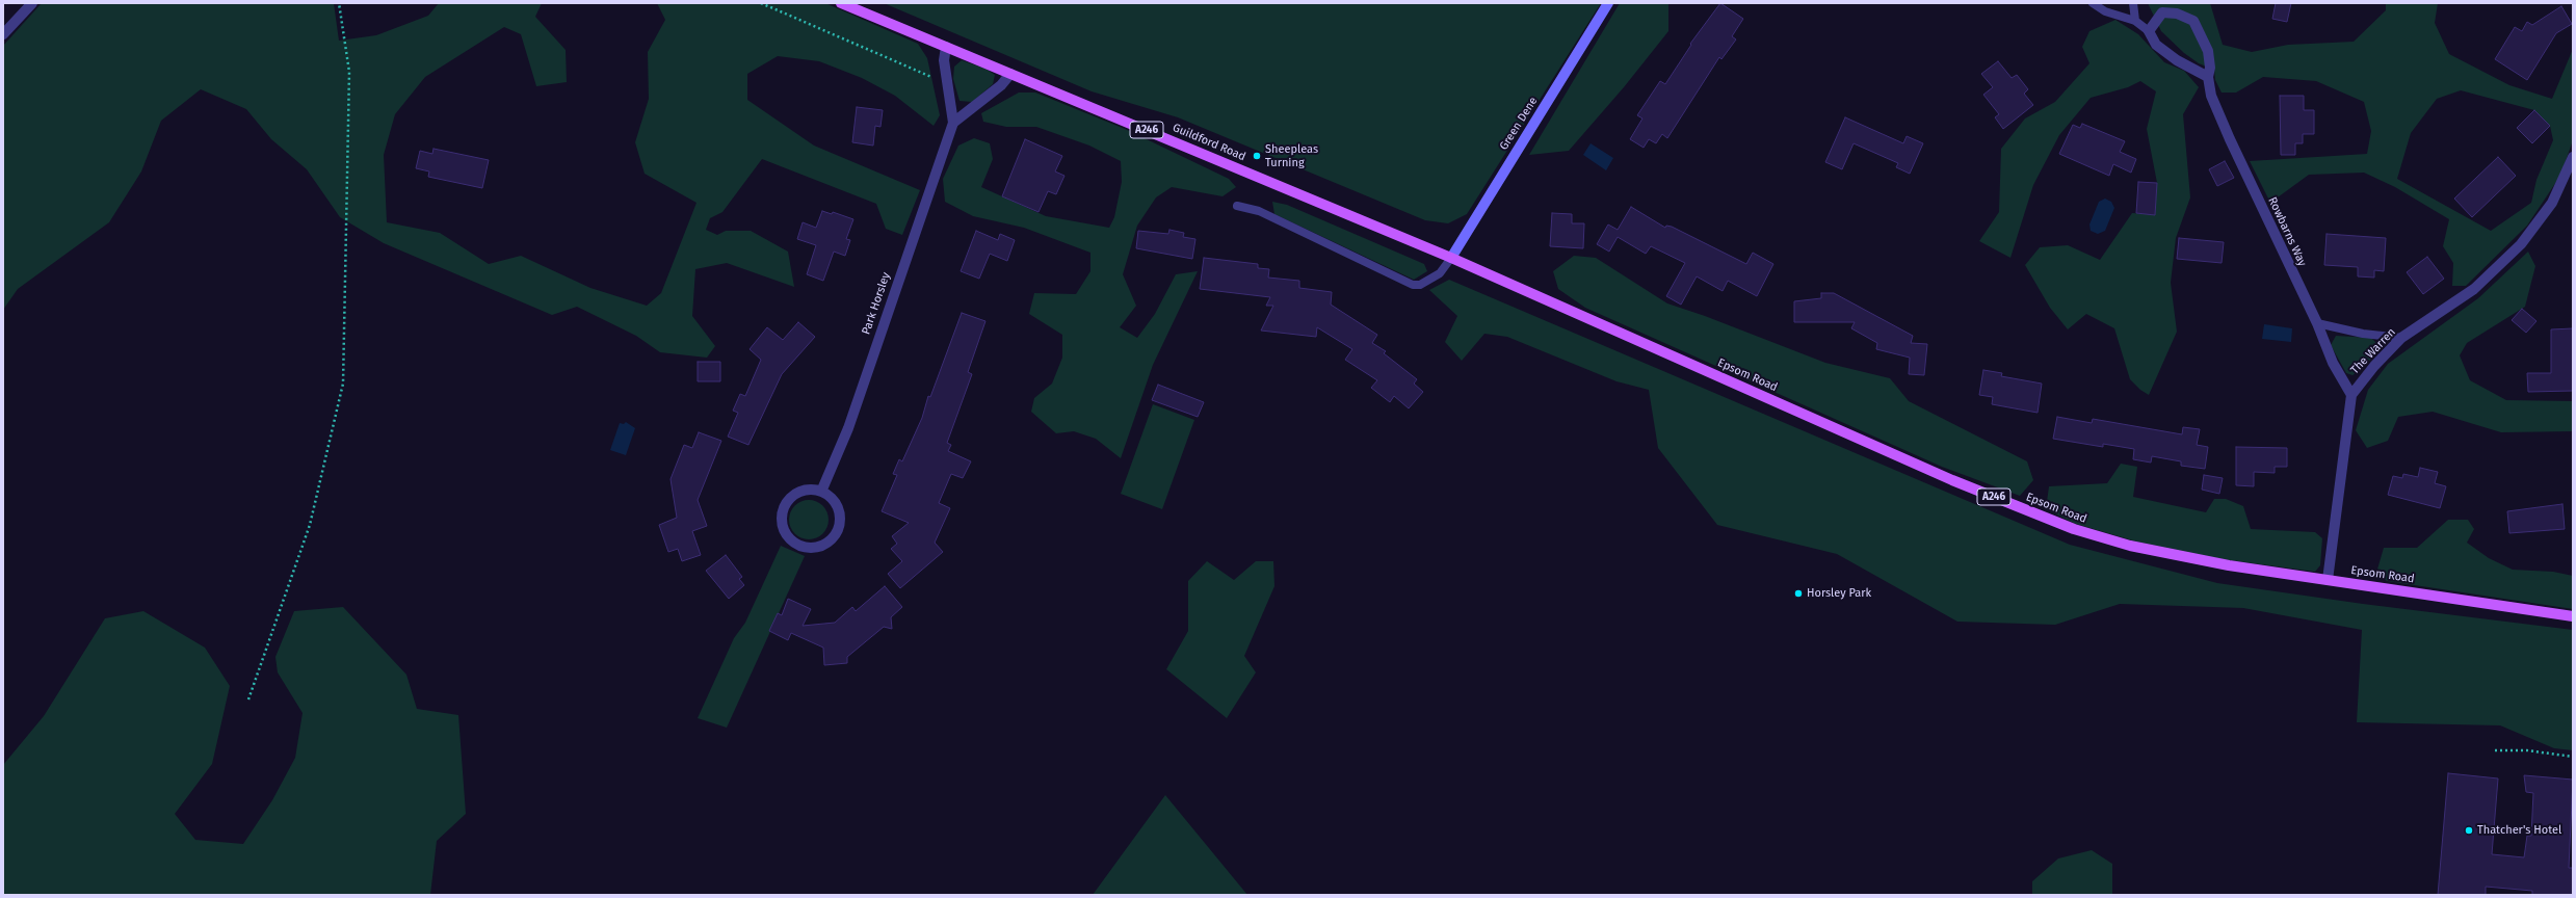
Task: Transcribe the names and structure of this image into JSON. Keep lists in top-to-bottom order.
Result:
{
  "streets": {
    "main road": ["A246", "Guildford Road", "Epsom Road"],
    "street": [
      "Green Dene",
      "Rowbarns Way",
      "Park Horsley",
      "The Warren"
    ]
  },
  "crossings": [
    ["Green Dene", "Guildford Road"],
    ["Green Dene", "Epsom Road"],
    ["Guildford Road", "Park Horsley"],
    ["Guildford Road", "Epsom Road"],
    ["Rowbarns Way", "The Warren"]
  ],
  "places": ["Sheepleas Turning", "Horsley Park", "Thatcher's Hotel"]
}
